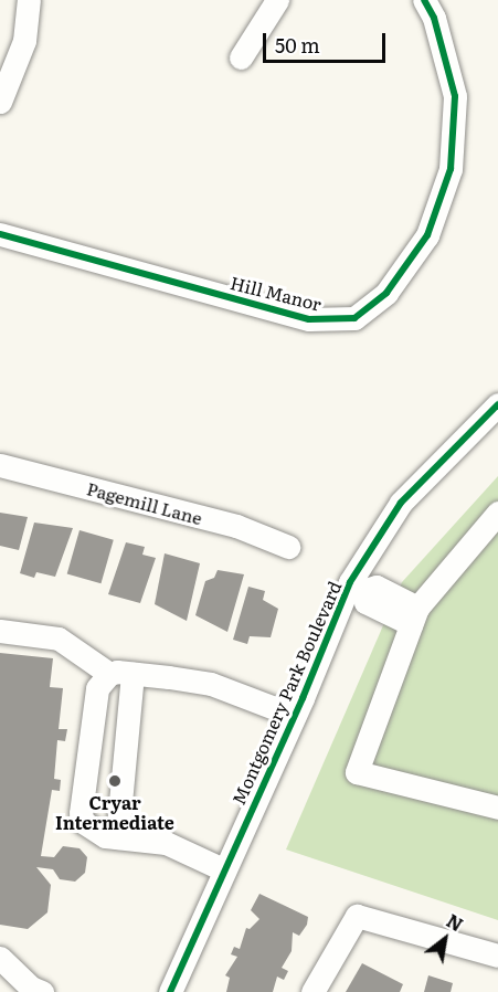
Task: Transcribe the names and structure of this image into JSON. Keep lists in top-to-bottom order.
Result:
{
  "streets": {
    "street": ["Hill Manor", "Pagemill Lane", "Montgomery Park Boulevard"]
  },
  "places": ["Cryar Intermediate"],
  "scale_bar": "50 m",
  "north": "top right"
}
